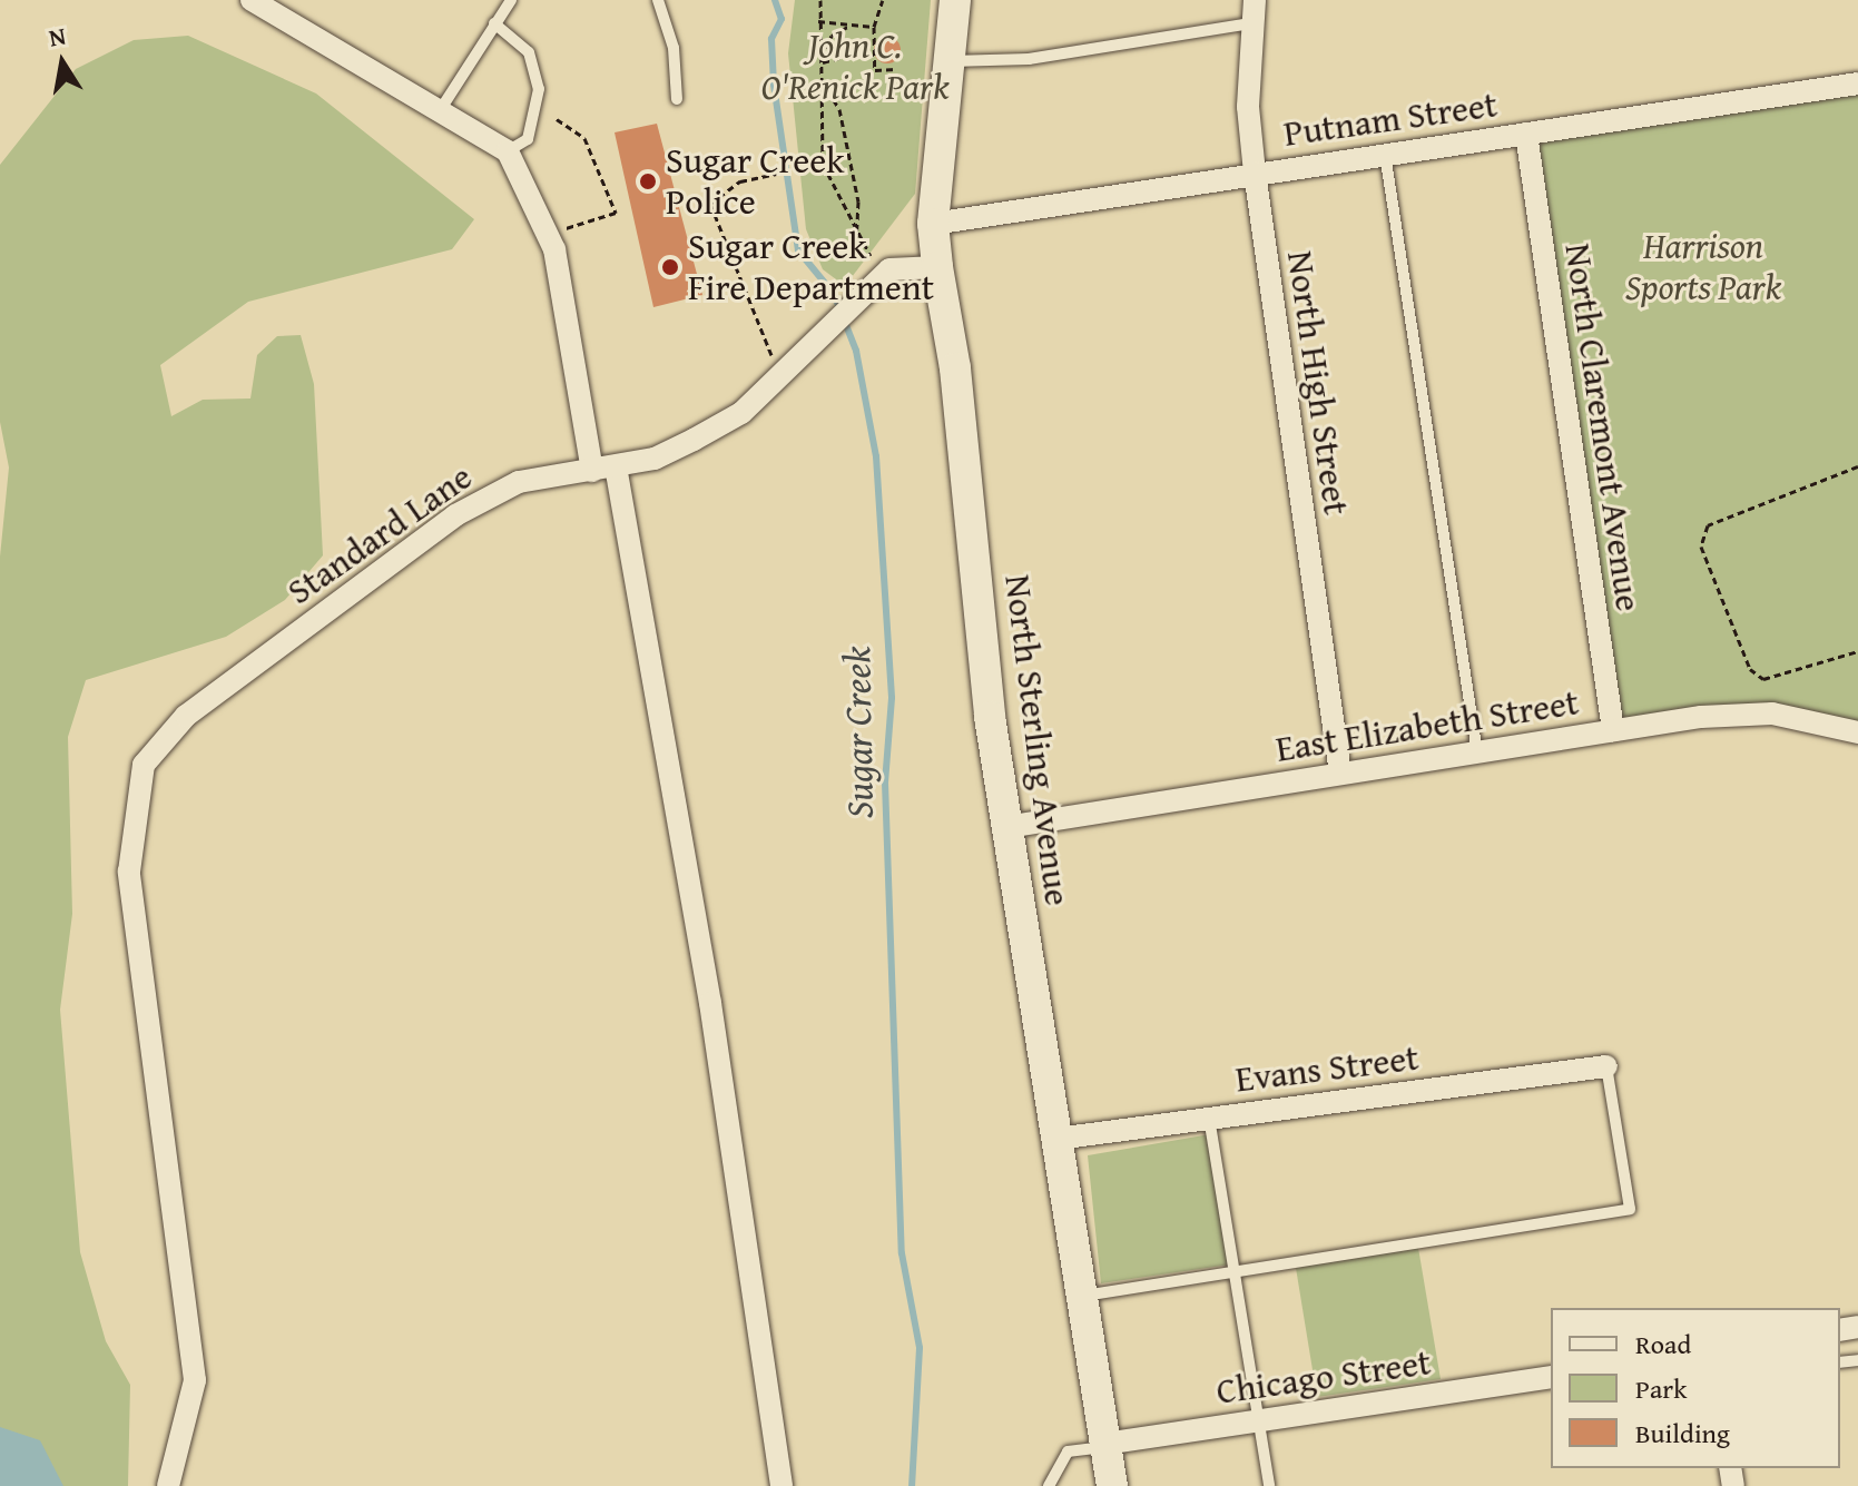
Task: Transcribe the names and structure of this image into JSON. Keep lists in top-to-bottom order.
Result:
{
  "streets": {
    "main road": ["North Sterling Avenue"],
    "street": [
      "Putnam Street",
      "North High Street",
      "North Claremont Avenue",
      "Standard Lane",
      "East Elizabeth Street",
      "Evans Street",
      "Chicago Street"
    ]
  },
  "crossings": [
    ["Putnam Street", "North High Street"],
    ["Putnam Street", "North Claremont Avenue"],
    ["Putnam Street", "North Sterling Avenue"],
    ["North High Street", "East Elizabeth Street"],
    ["North Claremont Avenue", "East Elizabeth Street"],
    ["Standard Lane", "North Sterling Avenue"],
    ["East Elizabeth Street", "North Sterling Avenue"],
    ["North Sterling Avenue", "Evans Street"],
    ["North Sterling Avenue", "Chicago Street"]
  ],
  "water": ["Sugar Creek"],
  "parks": ["John C. O'Renick Park", "Harrison Sports Park"],
  "places": ["Sugar Creek Police", "Sugar Creek Fire Department"],
  "legend": ["Road", "Park", "Building"],
  "north": "top"
}
